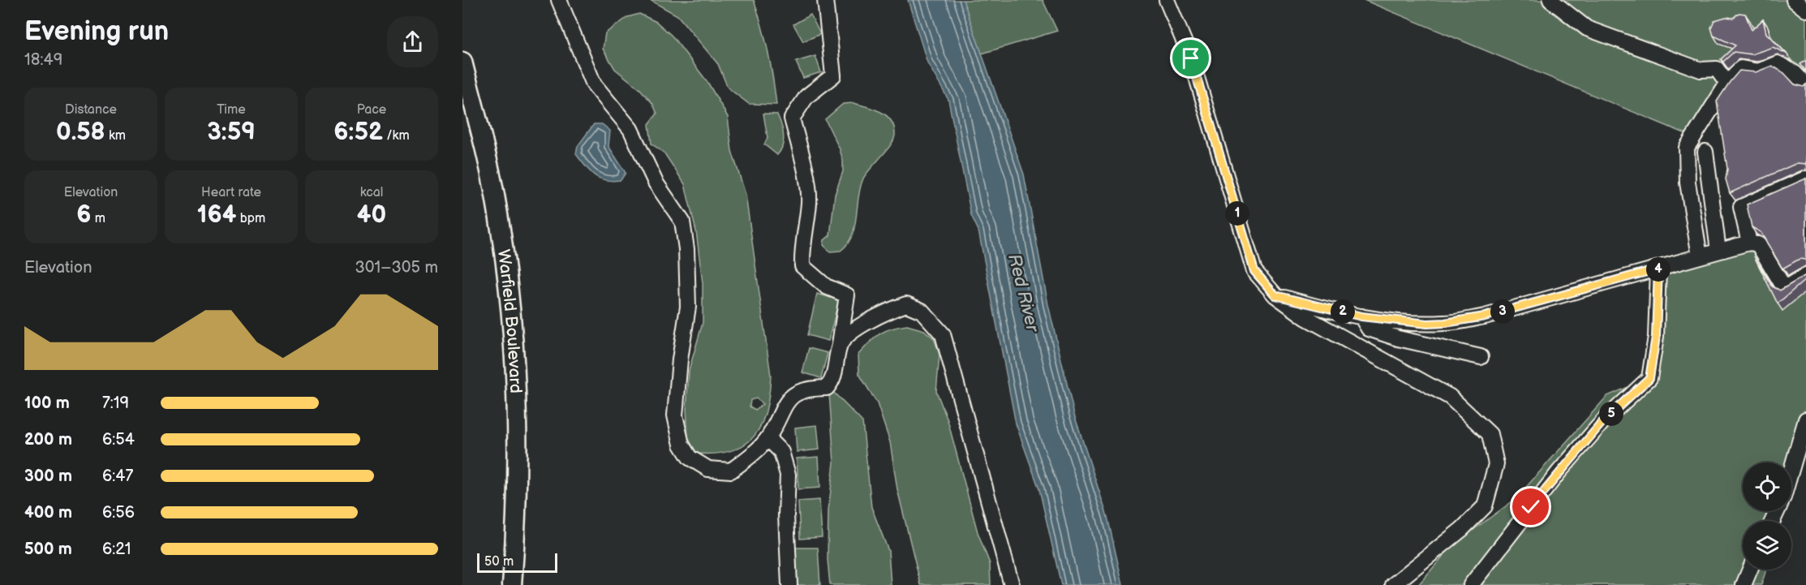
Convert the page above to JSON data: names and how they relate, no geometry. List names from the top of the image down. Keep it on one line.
{"streets":{"main road":["Warfield Boulevard"]},"water":["Red River"],"scale_bar":"50 m","page":{"heading":["Evening run","18:49"],"stats":[["Distance","0.58 km"],["Time","3:59"],["Pace","6:52 /km"],["Elevation","6 m"],["Heart rate","164 bpm"],["kcal","40"]],"pins":["1","4","2","3","5"],"chart":["Elevation","301–305 m"],"list":[{"name":"100 m","note":"7:19"},{"name":"200 m","note":"6:54"},{"name":"300 m","note":"6:47"},{"name":"400 m","note":"6:56"},{"name":"500 m","note":"6:21"}],"scale":"50 m"}}
